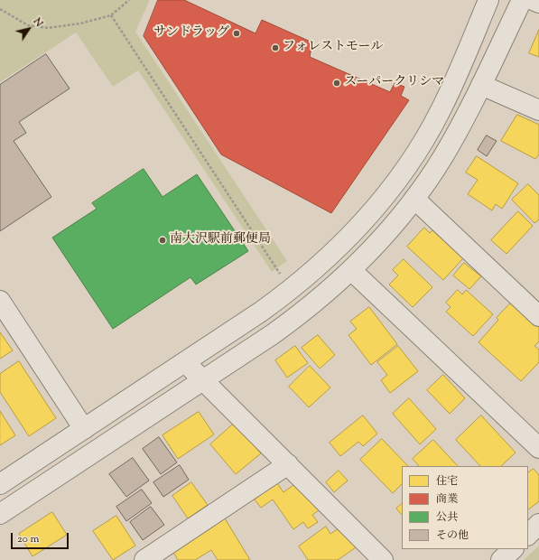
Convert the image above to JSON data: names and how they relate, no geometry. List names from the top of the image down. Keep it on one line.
{"places":["サンドラッグ","フォレストモール","スーパークリシマ","南大沢駅前郵便局"],"legend":["住宅","商業","公共","その他"],"scale_bar":"20 m","north":"top right"}
